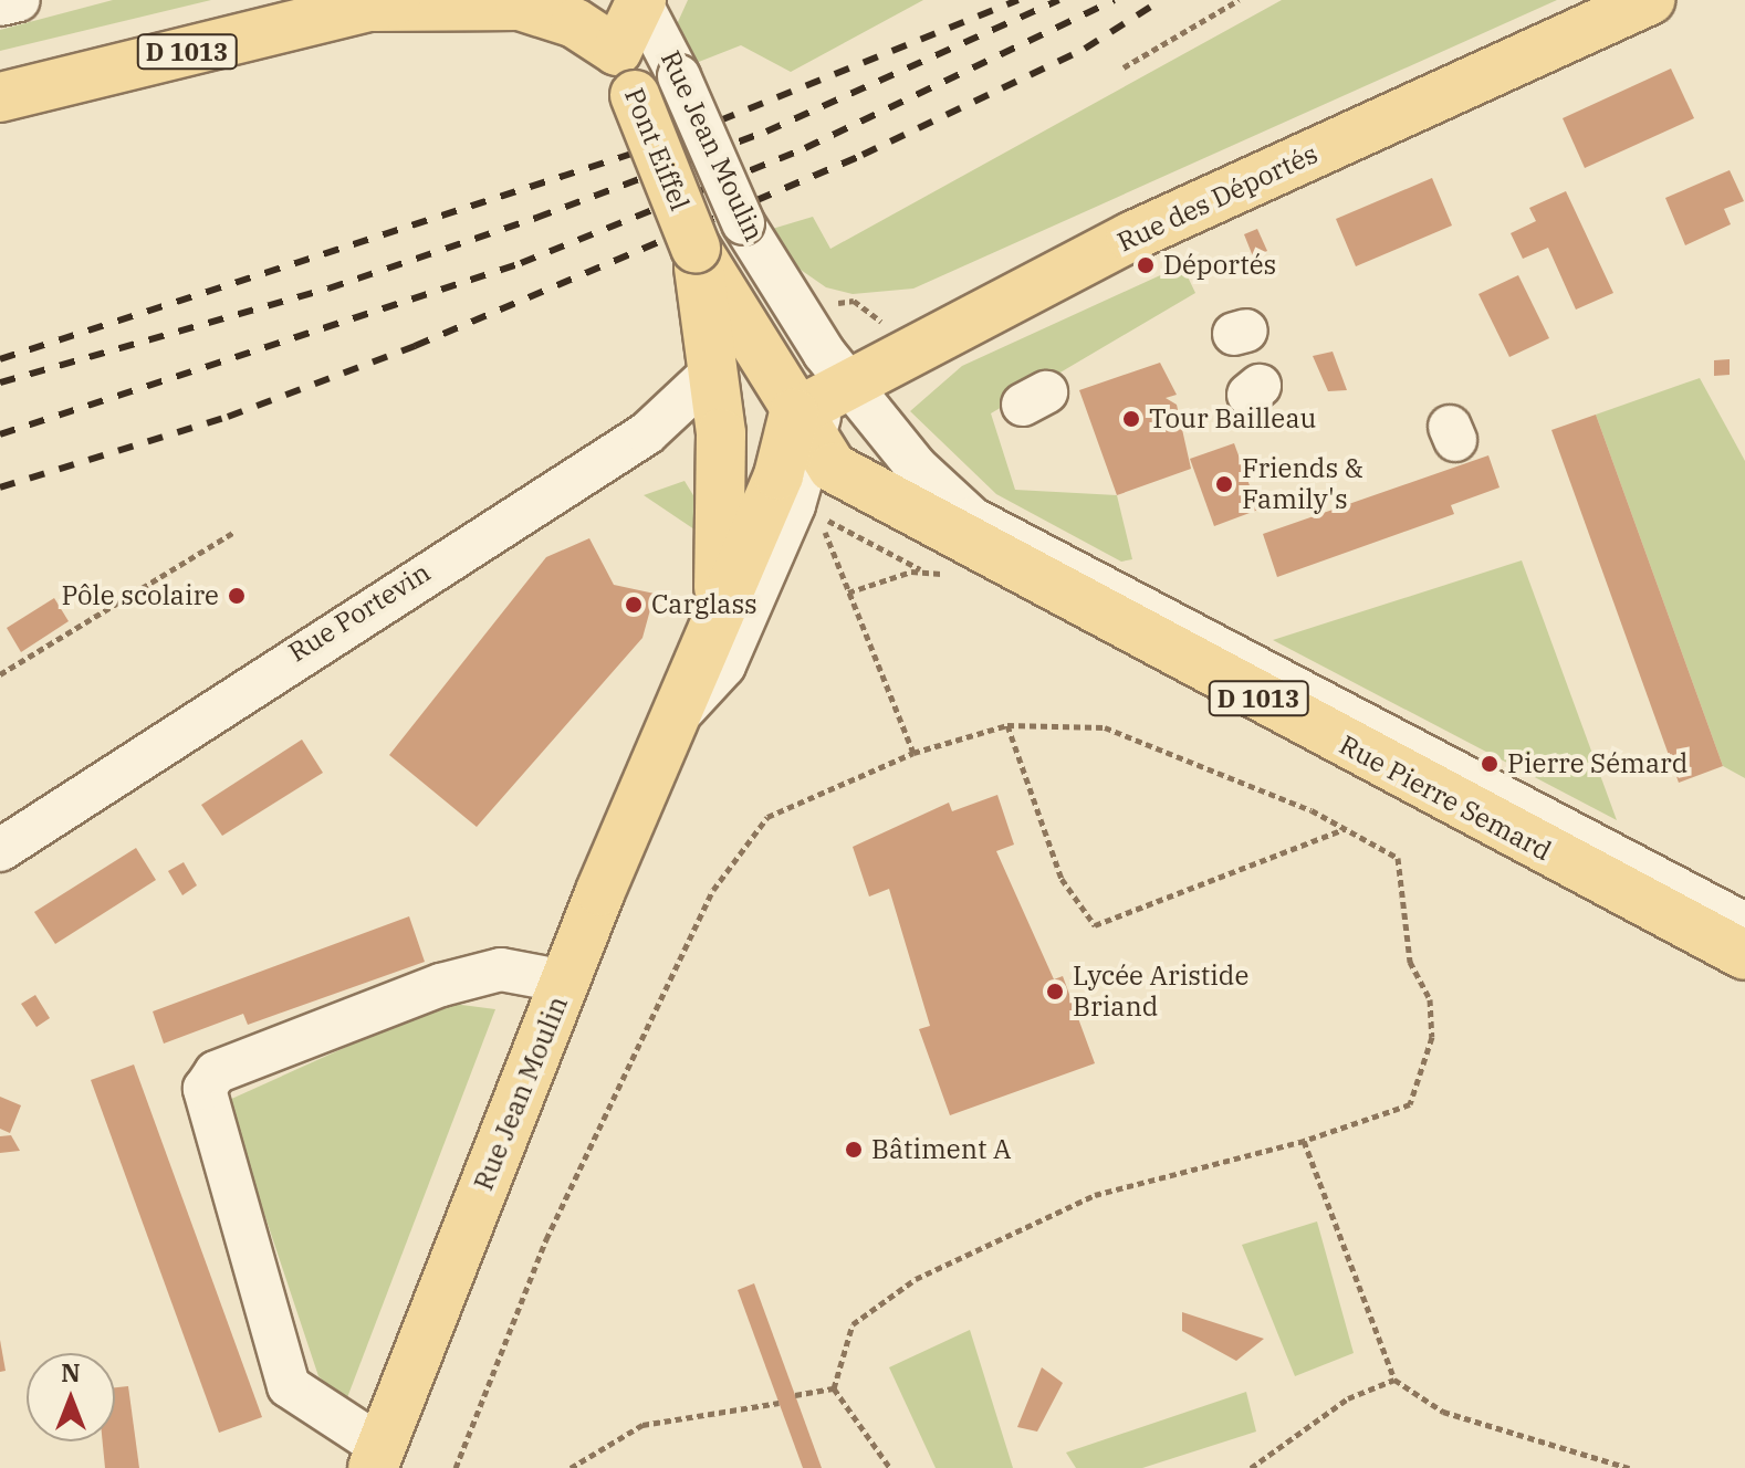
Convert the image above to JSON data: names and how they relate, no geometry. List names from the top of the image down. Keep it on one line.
{"streets":{"main road":["D 1013","Rue Jean Moulin","Pont Eiffel","Rue des Déportés","Rue Pierre Semard"],"street":["Rue Portevin"]},"crossings":[["D 1013","Pont Eiffel"],["Rue Jean Moulin","Pont Eiffel"],["Rue Jean Moulin","Rue des Déportés"],["Rue Jean Moulin","Rue Portevin"],["Rue Jean Moulin","Rue Pierre Semard"],["Pont Eiffel","Rue des Déportés"],["Pont Eiffel","Rue Portevin"],["Pont Eiffel","Rue Pierre Semard"],["Rue des Déportés","Rue Pierre Semard"]],"places":["Déportés","Tour Bailleau","Friends & Family's","Pôle scolaire","Carglass","Pierre Sémard","Lycée Aristide Briand","Bâtiment A"],"north":"top"}
